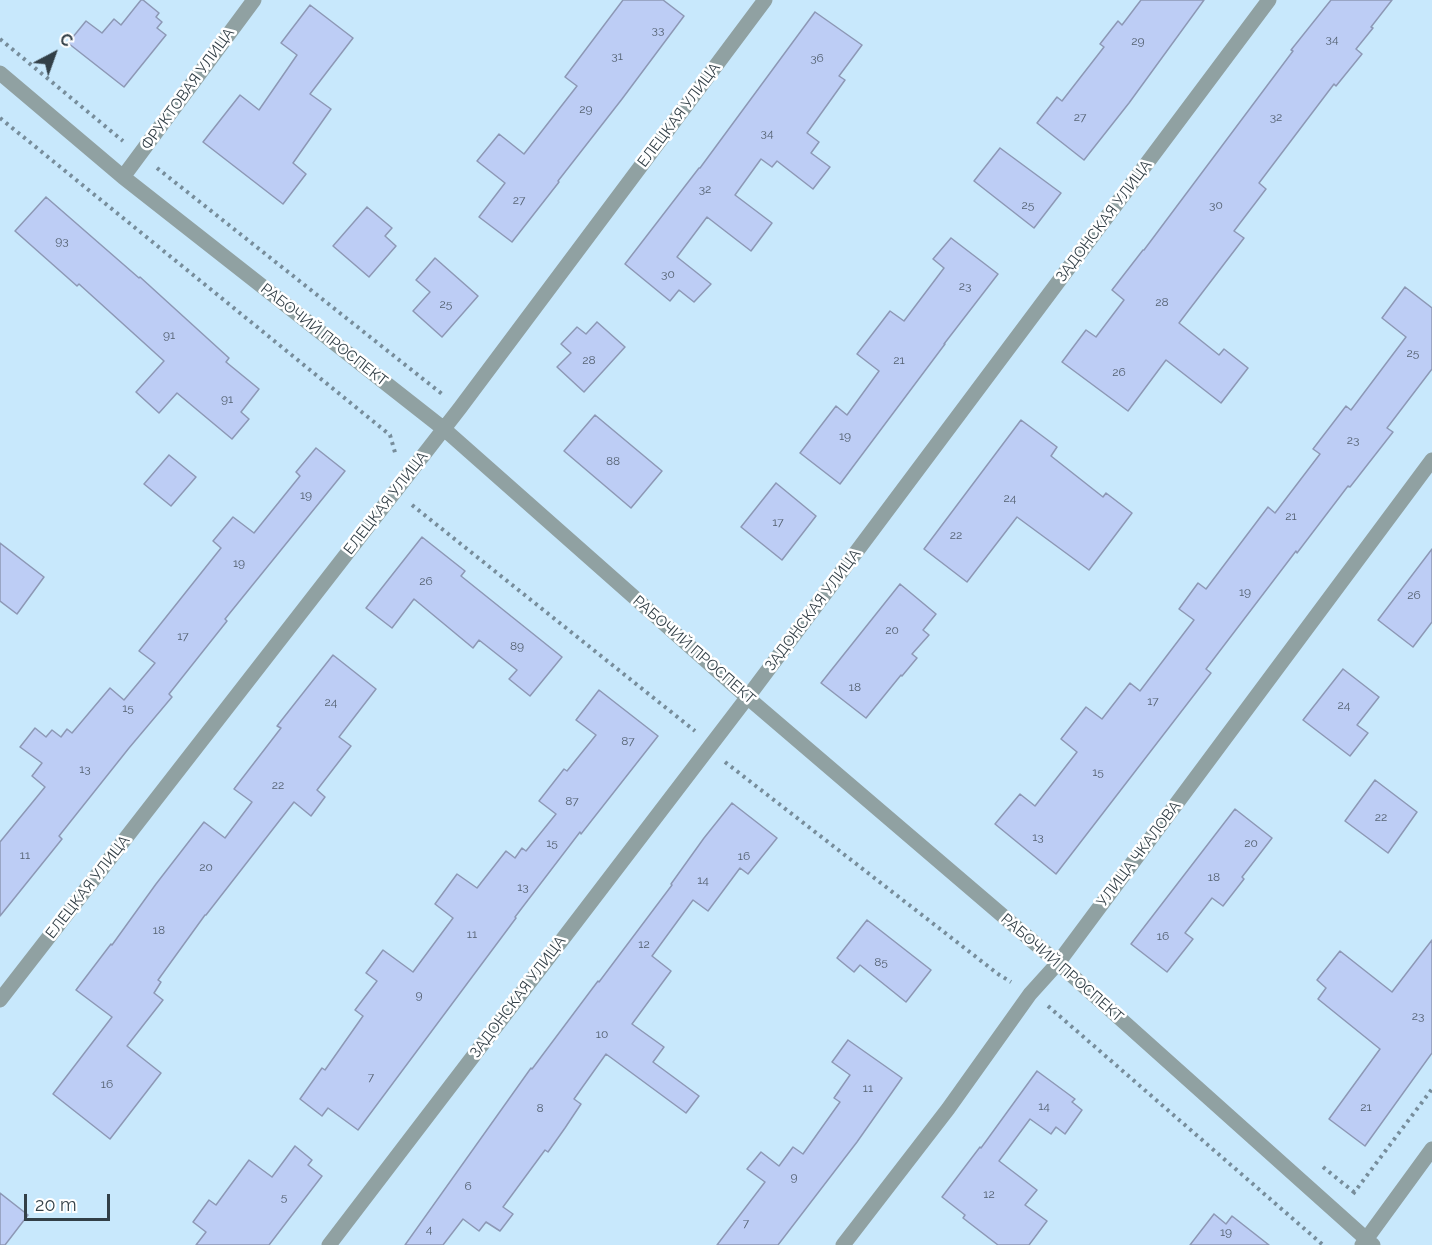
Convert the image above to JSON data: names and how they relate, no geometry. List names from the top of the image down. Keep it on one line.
{"streets":{"street":["ФРУКТОВАЯ УЛИЦА","ЕЛЕЦКАЯ УЛИЦА","ЗАДОНСКАЯ УЛИЦА","РАБОЧИЙ ПРОСПЕКТ","УЛИЦА ЧКАЛОВА"]},"crossings":[["ФРУКТОВАЯ УЛИЦА","РАБОЧИЙ ПРОСПЕКТ"],["ЕЛЕЦКАЯ УЛИЦА","РАБОЧИЙ ПРОСПЕКТ"],["ЗАДОНСКАЯ УЛИЦА","РАБОЧИЙ ПРОСПЕКТ"],["РАБОЧИЙ ПРОСПЕКТ","УЛИЦА ЧКАЛОВА"]],"house_numbers":["33","34","29","31","36","29","27","32","34","32","27","25","30","93","30","23","28","25","91","25","28","21","26","91","19","23","88","19","24","21","17","22","19","26","19","26","20","17","89","18","17","24","24","15","87","13","15","22","87","22","13","15","20","11","16","20","18","14","13","18","11","16","12","85","9","23","10","7","16","11","14","21","8","9","6","12","5","7","4","19"],"scale_bar":"20 m","north":"top right"}
